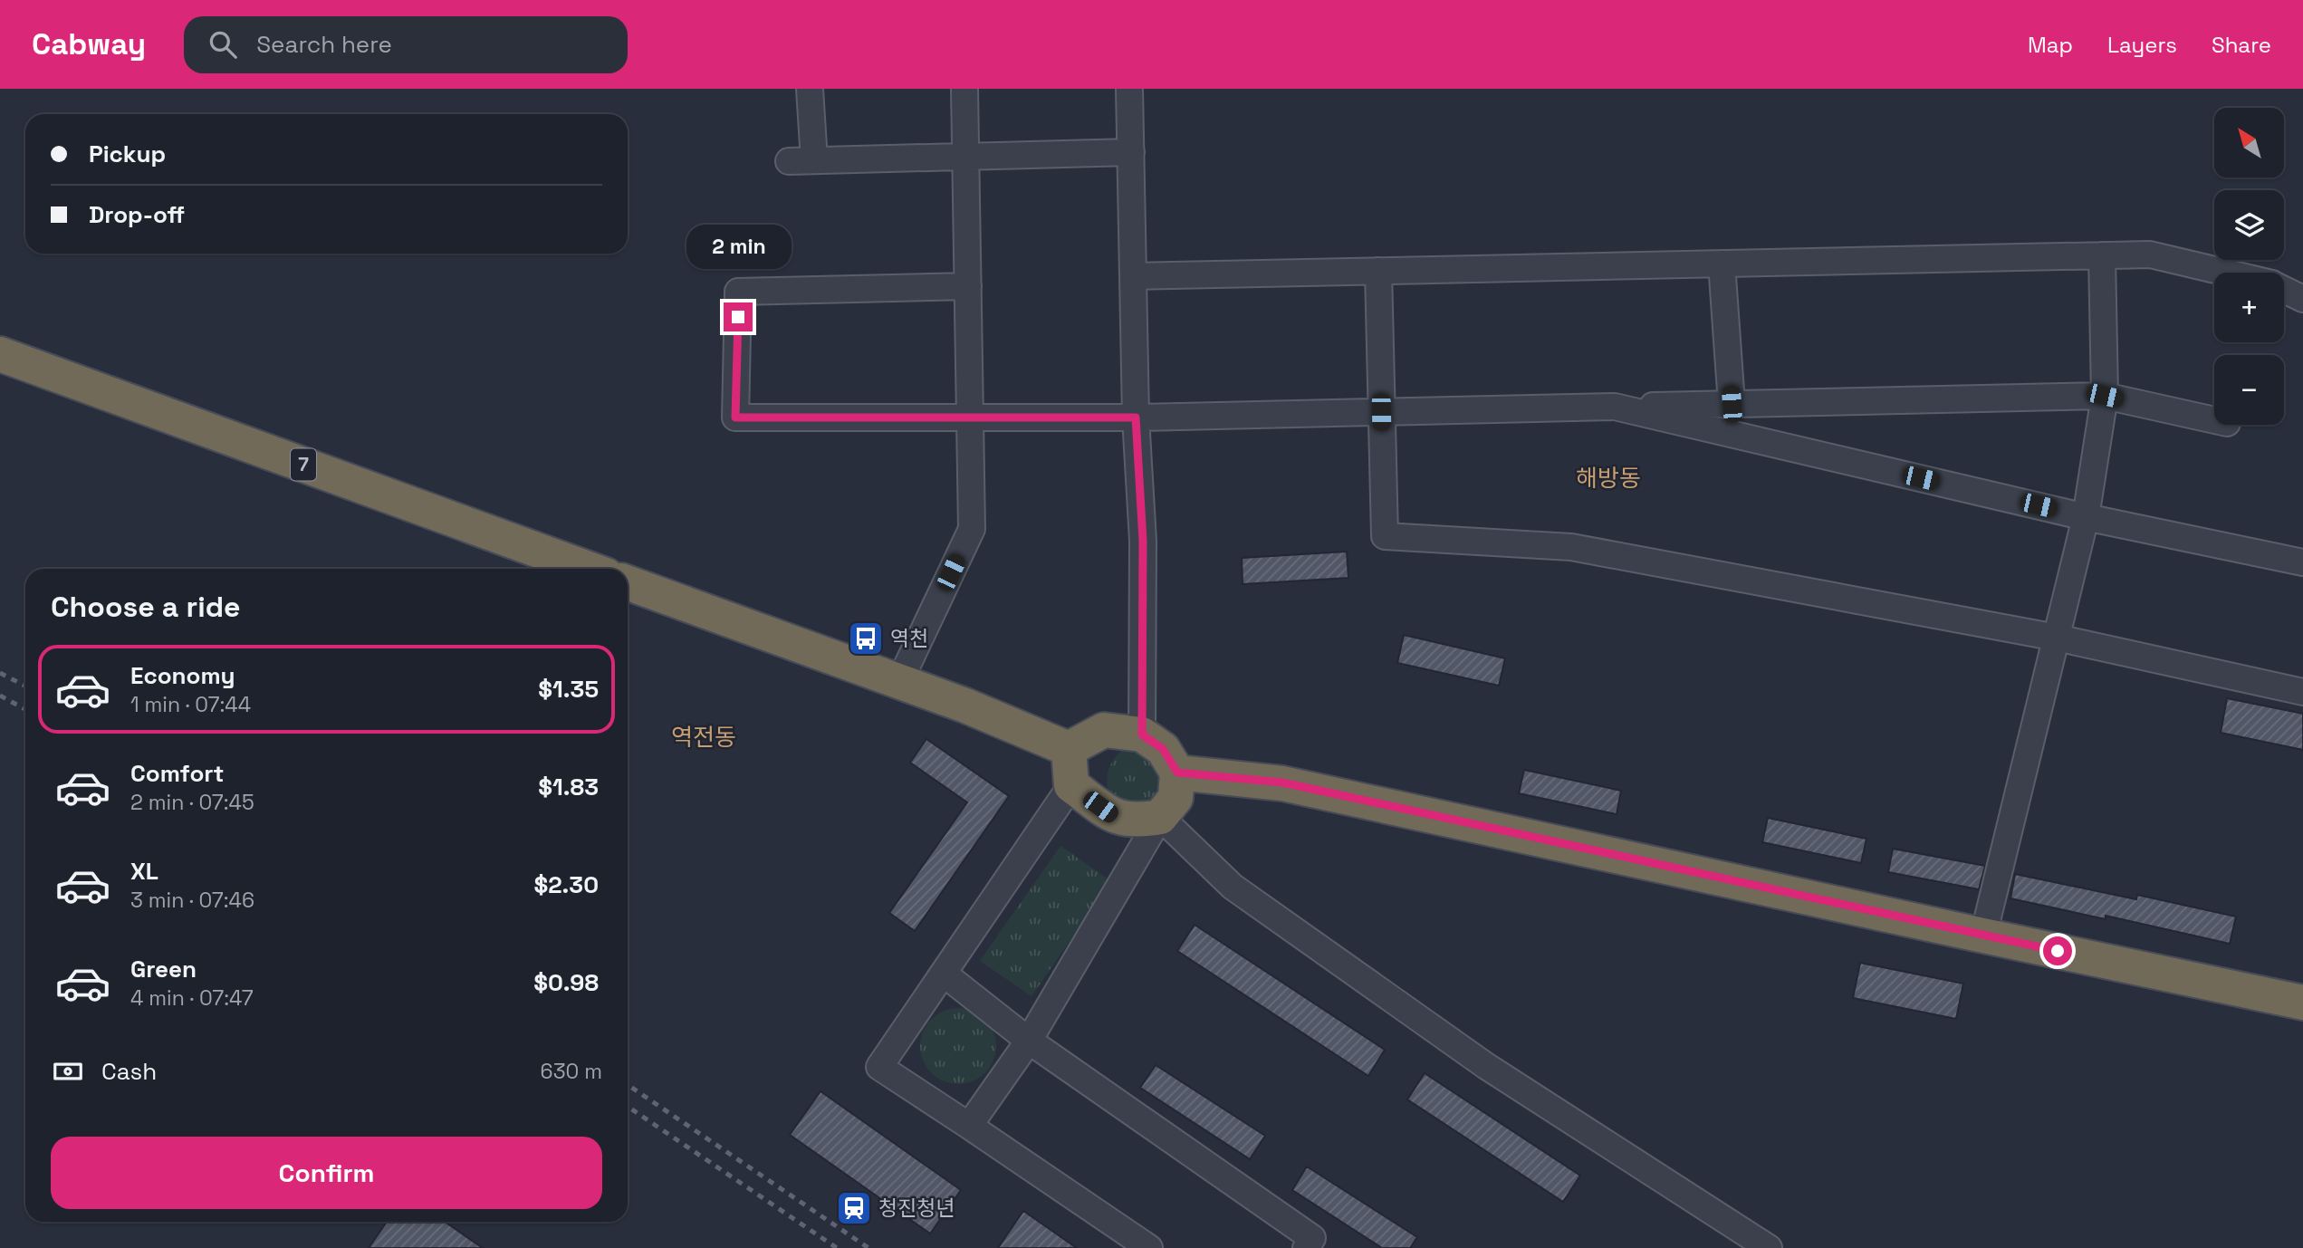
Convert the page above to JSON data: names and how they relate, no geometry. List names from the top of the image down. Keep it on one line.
{"streets":{"highway":["7"]},"districts":["해방동","역전동"],"places":{"bus stop":["역천"],"station":["청진청년"]},"north":"top left","page":{"header":"Cabway","search":"Search here","nav":["Map","Layers","Share"],"map_buttons":["+","−"],"banner":["Pickup","Drop-off"],"bubble":"2 min","heading":"Choose a ride","list":[{"name":"Economy","note":"1 min · 07:44","value":"$1.35"},{"name":"Comfort","note":"2 min · 07:45","value":"$1.83"},{"name":"XL","note":"3 min · 07:46","value":"$2.30"},{"name":"Green","note":"4 min · 07:47","value":"$0.98"}],"pay":["Cash","630 m"],"buttons":"Confirm"}}
